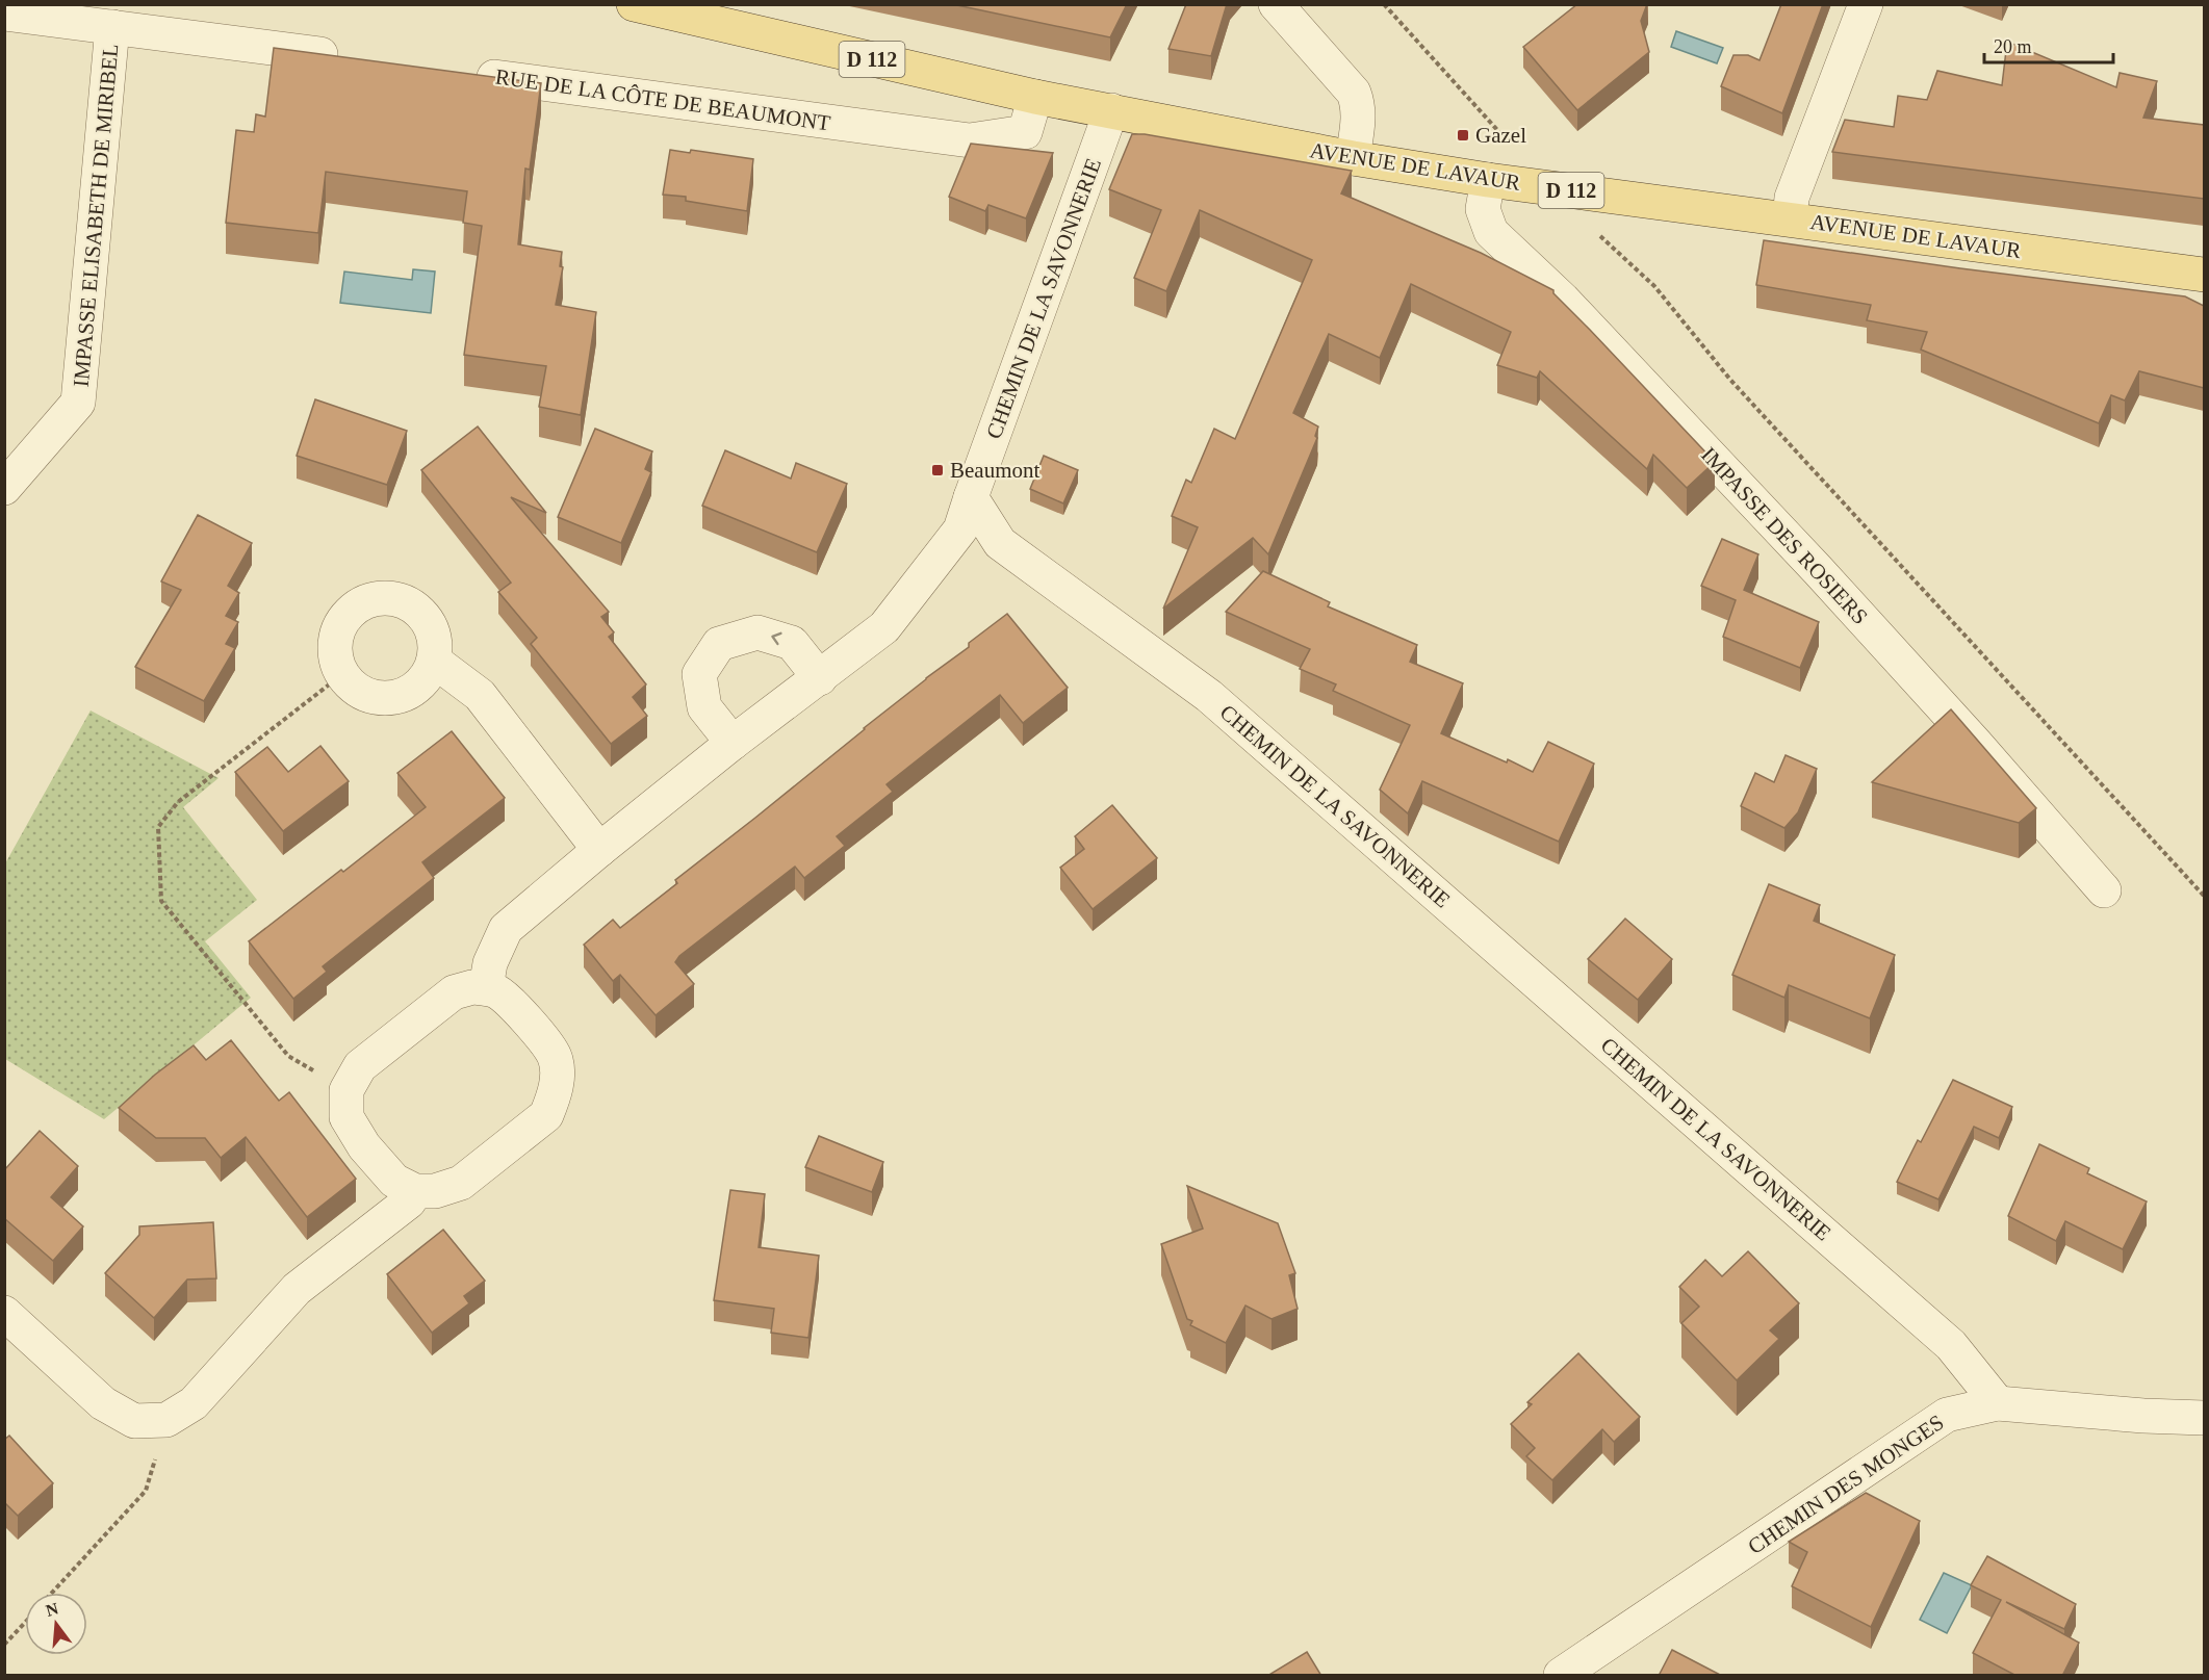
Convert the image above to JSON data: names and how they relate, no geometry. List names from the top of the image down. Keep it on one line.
{"streets":{"main road":["D 112","AVENUE DE LAVAUR"],"street":["RUE DE LA CÔTE DE BEAUMONT","IMPASSE ELISABETH DE MIRIBEL","CHEMIN DE LA SAVONNERIE","IMPASSE DES ROSIERS","CHEMIN DES MONGES"]},"crossings":[["RUE DE LA CÔTE DE BEAUMONT","AVENUE DE LAVAUR"],["AVENUE DE LAVAUR","CHEMIN DE LA SAVONNERIE"],["AVENUE DE LAVAUR","IMPASSE DES ROSIERS"],["CHEMIN DE LA SAVONNERIE","CHEMIN DES MONGES"]],"places":{"transit":["Gazel","Beaumont"]},"scale_bar":"20 m","north":"top"}
